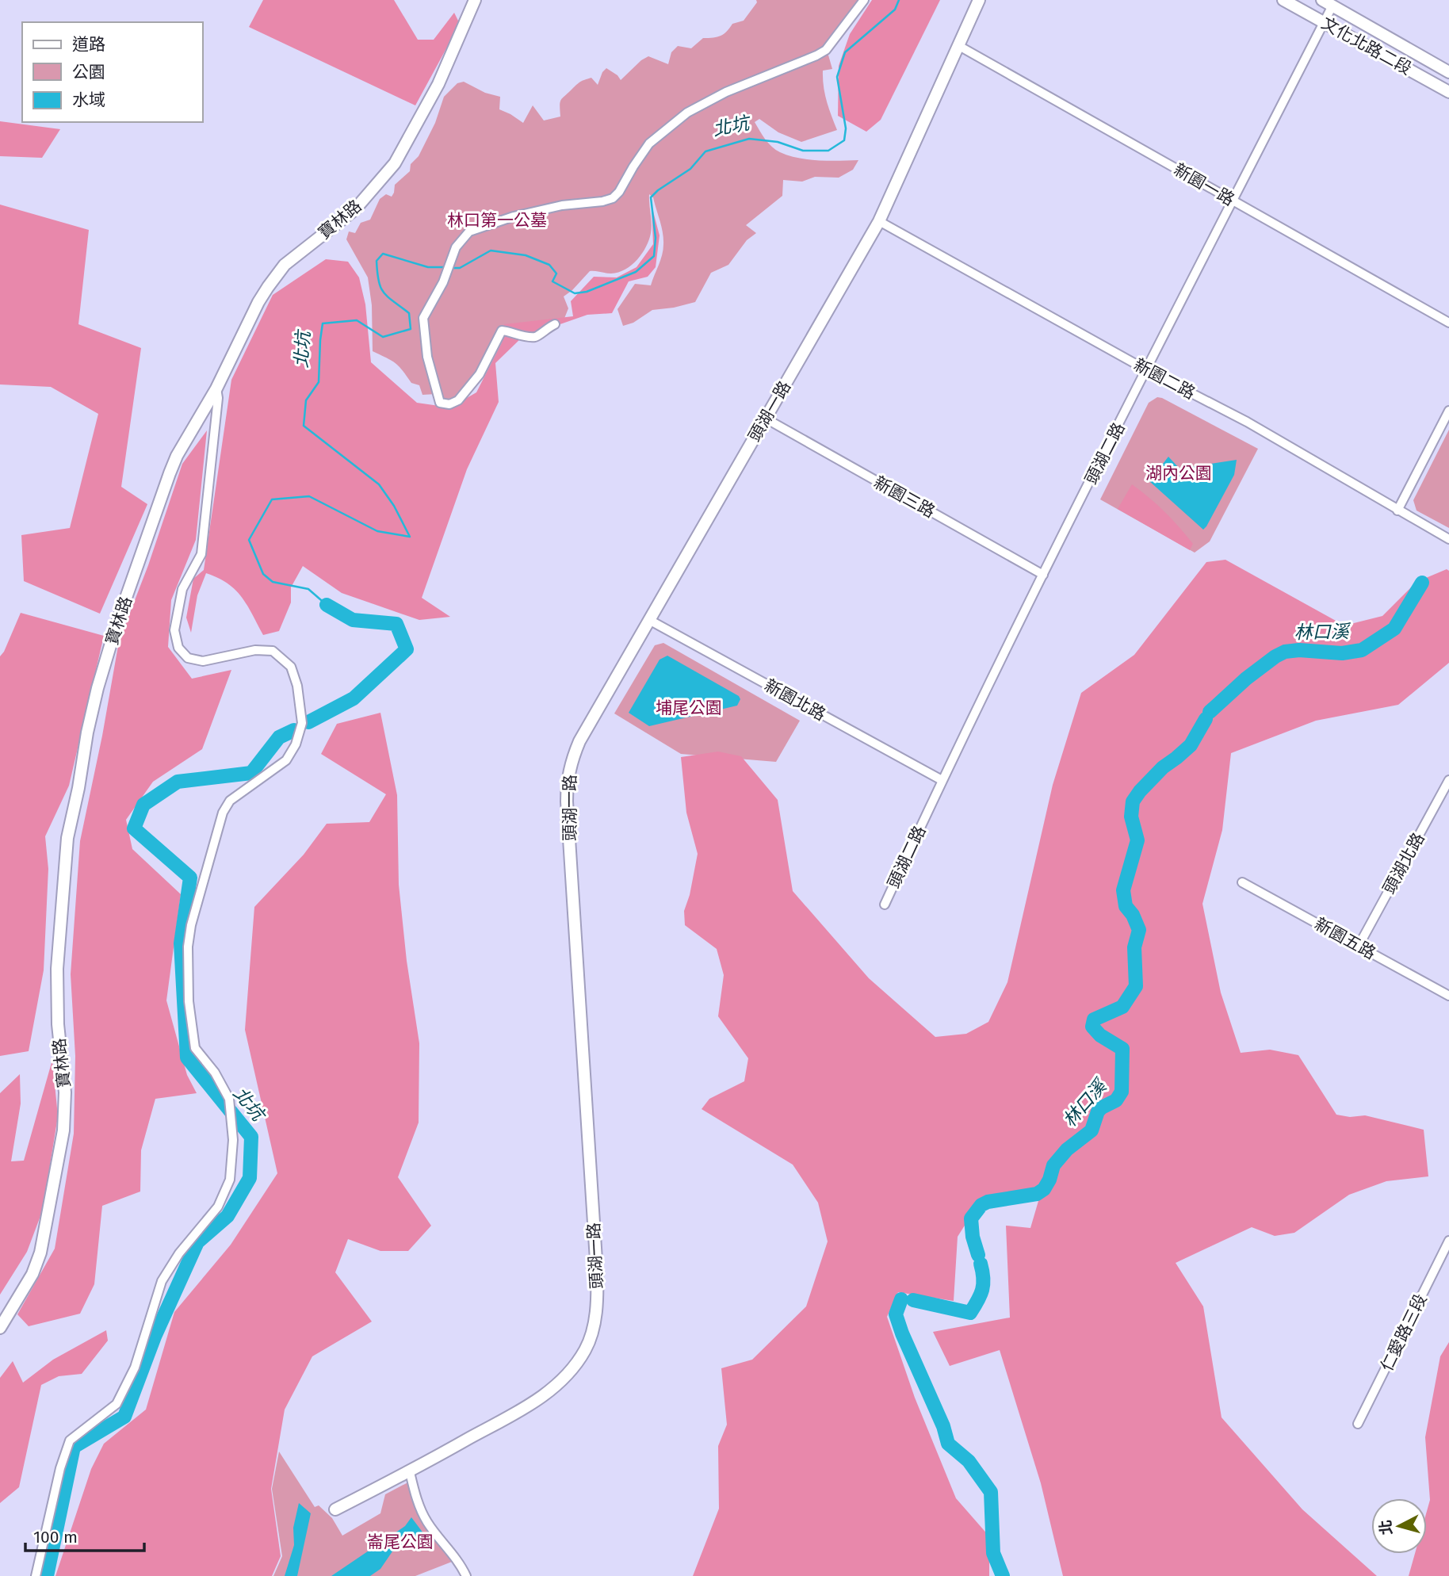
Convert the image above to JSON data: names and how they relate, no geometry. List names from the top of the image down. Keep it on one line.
{"streets":{"street":["文化北路二段","新園一路","寶林路","新園二路","頭湖一路","頭湖二路","新園三路","新園北路","頭湖北路","新園五路","仁愛路三段"]},"crossings":[["文化北路二段","頭湖二路"],["新園一路","頭湖一路"],["新園一路","頭湖二路"],["新園二路","頭湖一路"],["新園二路","頭湖二路"],["頭湖一路","新園三路"],["頭湖一路","新園北路"],["頭湖二路","新園三路"],["頭湖二路","新園北路"],["頭湖北路","新園五路"]],"water":["北坑","林口溪"],"parks":["林口第一公墓","湖內公園","埔尾公園","崙尾公園"],"legend":["道路","公園","水域"],"scale_bar":"100 m","north":"left"}
